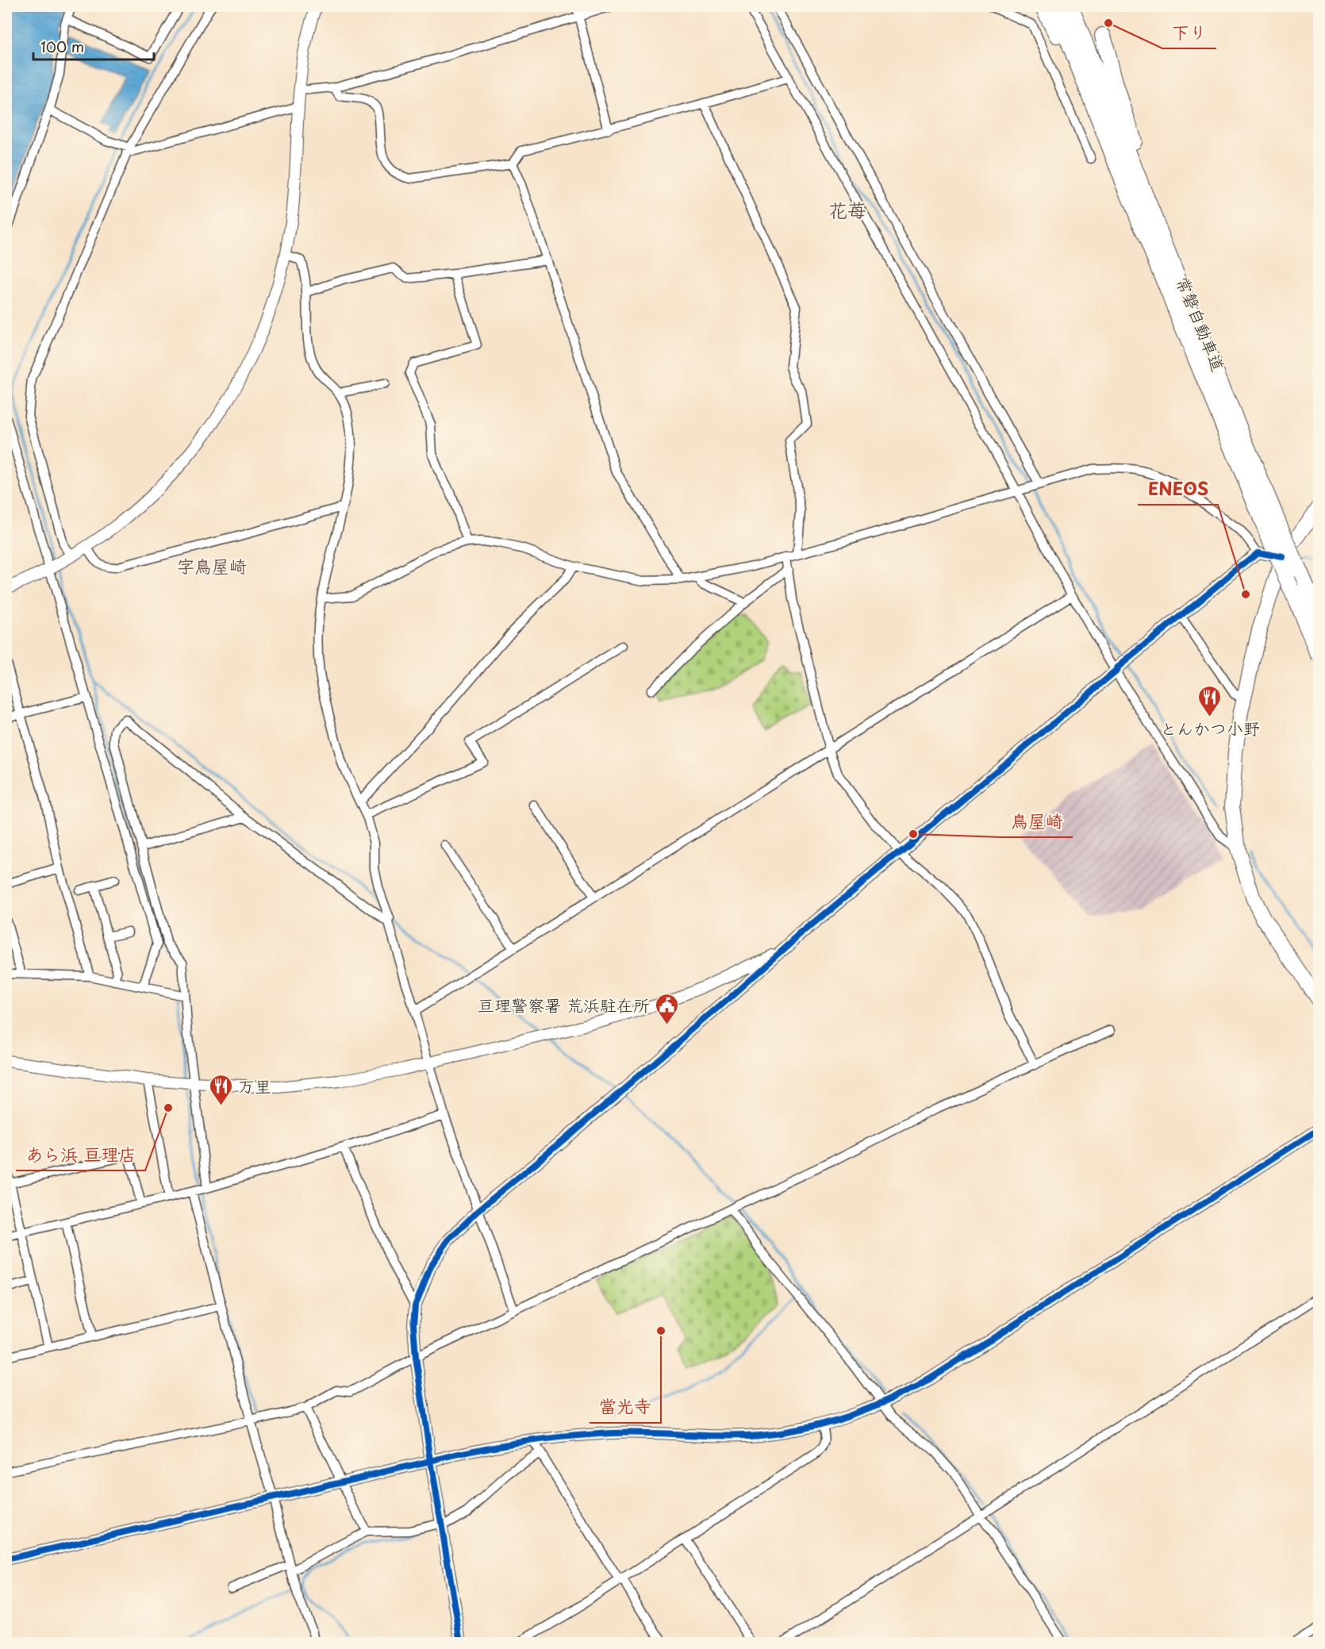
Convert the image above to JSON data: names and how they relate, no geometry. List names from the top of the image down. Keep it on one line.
{"streets":{"highway":["常磐自動車道"]},"districts":["花苺","字鳥屋崎"],"places":{"other":["下り","ENEOS","鳥屋崎","あら浜 亘理店","當光寺"],"restaurant":["とんかつ小野","万里"],"public building":["亘理警察署 荒浜駐在所"]},"scale_bar":"100 m"}
